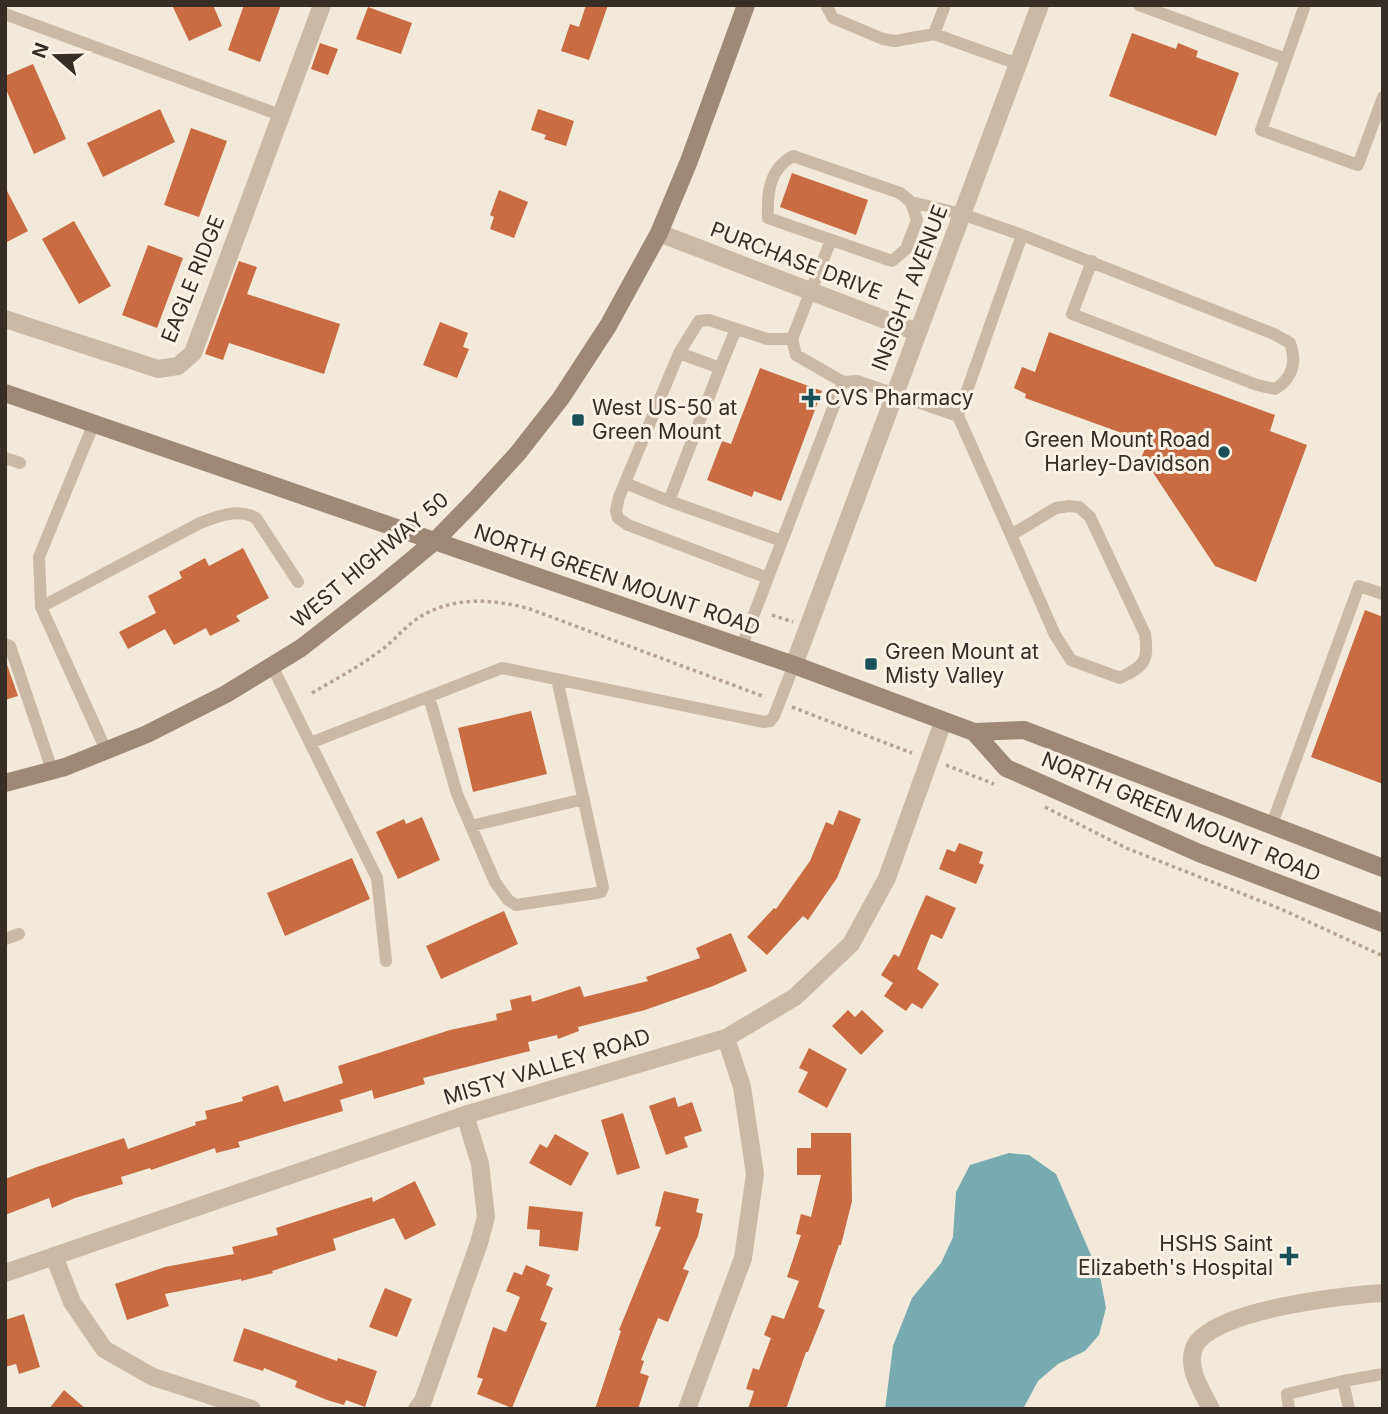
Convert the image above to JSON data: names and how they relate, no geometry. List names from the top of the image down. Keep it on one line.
{"streets":{"street":["PURCHASE DRIVE","EAGLE RIDGE","INSIGHT AVENUE","WEST HIGHWAY 50","NORTH GREEN MOUNT ROAD","MISTY VALLEY ROAD"]},"crossings":[["PURCHASE DRIVE","INSIGHT AVENUE"],["PURCHASE DRIVE","WEST HIGHWAY 50"],["INSIGHT AVENUE","NORTH GREEN MOUNT ROAD"],["WEST HIGHWAY 50","NORTH GREEN MOUNT ROAD"],["NORTH GREEN MOUNT ROAD","MISTY VALLEY ROAD"]],"places":{"health":["CVS Pharmacy","HSHS Saint Elizabeth's Hospital"],"transit":["West US-50 at Green Mount","Green Mount at Misty Valley"],"other":["Green Mount Road Harley-Davidson"]},"north":"left"}
